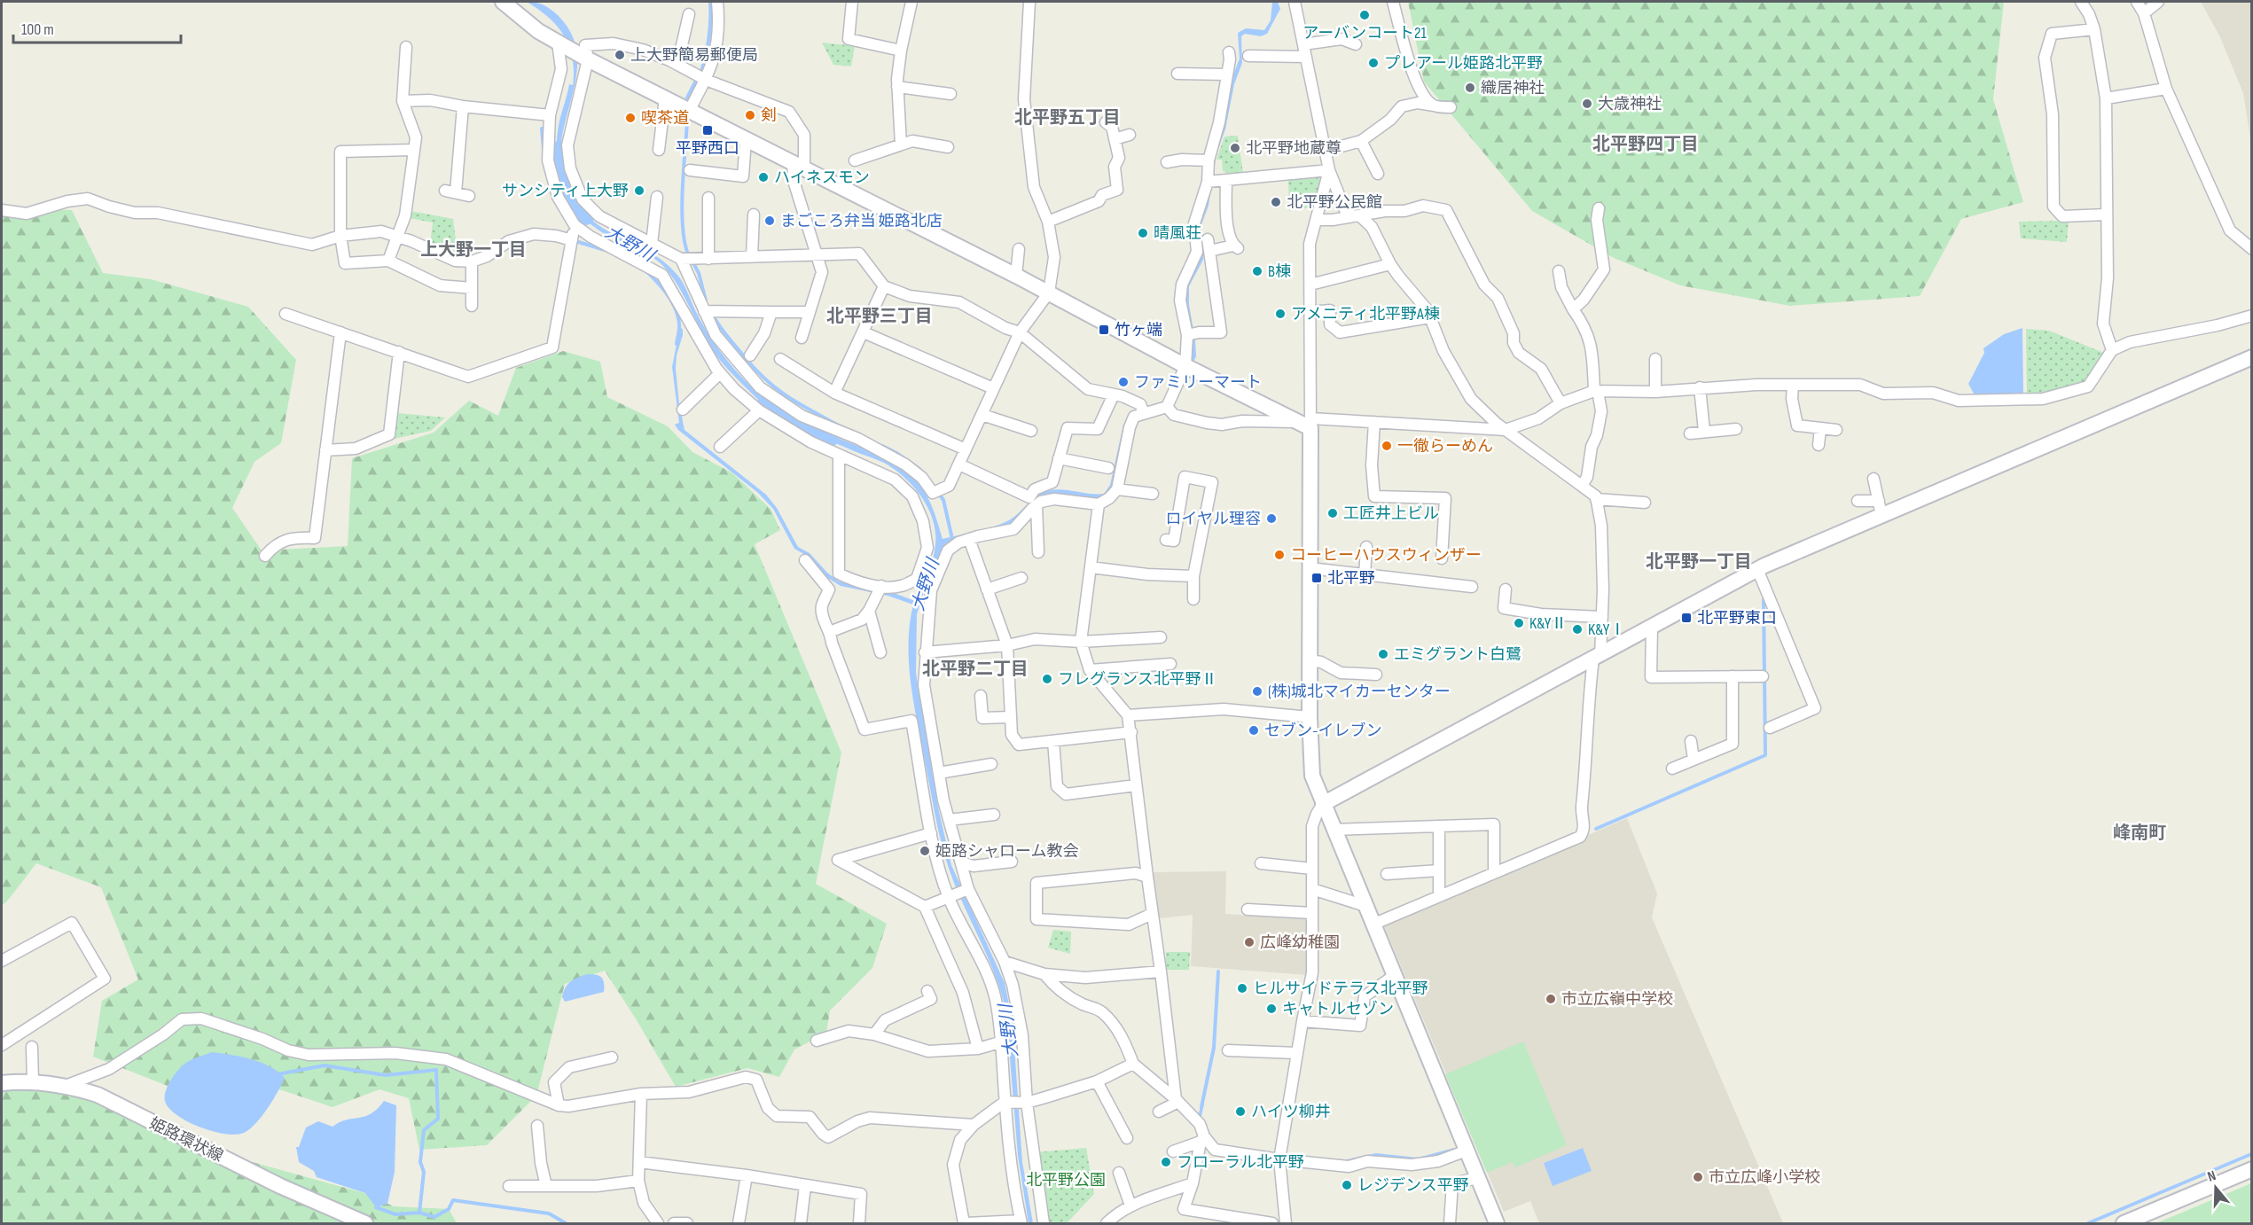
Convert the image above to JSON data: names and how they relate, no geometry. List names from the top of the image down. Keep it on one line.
{"streets":{"street":["姫路環状線"]},"districts":["北平野五丁目","北平野四丁目","上大野一丁目","北平野三丁目","北平野一丁目","北平野二丁目","峰南町"],"water":["大野川"],"parks":["北平野公園"],"places":{"other":["アーバンコート21","上大野簡易郵便局","プレアール姫路北平野","織居神社","大歳神社","剣","喫茶道","北平野地蔵尊","ハイネスモン","サンシティ上大野","北平野公民館","まごころ弁当 姫路北店","晴風荘","B棟","アメニティ北平野A棟","ファミリーマート","一徹らーめん","工匠井上ビル","ロイヤル理容","コーヒーハウスウィンザー","K&YⅡ","K&YⅠ","エミグラント白鷺","フレグランス北平野Ⅱ","(株)城北マイカーセンター","セブン-イレブン","姫路シャローム教会","広峰幼稚園","ヒルサイドテラス北平野","市立広嶺中学校","キャトルセゾン","ハイツ柳井","フローラル北平野","市立広峰小学校","レジデンス平野"],"transit":["平野西口","竹ヶ端","北平野","北平野東口"]},"scale_bar":"100 m","north":"top"}
